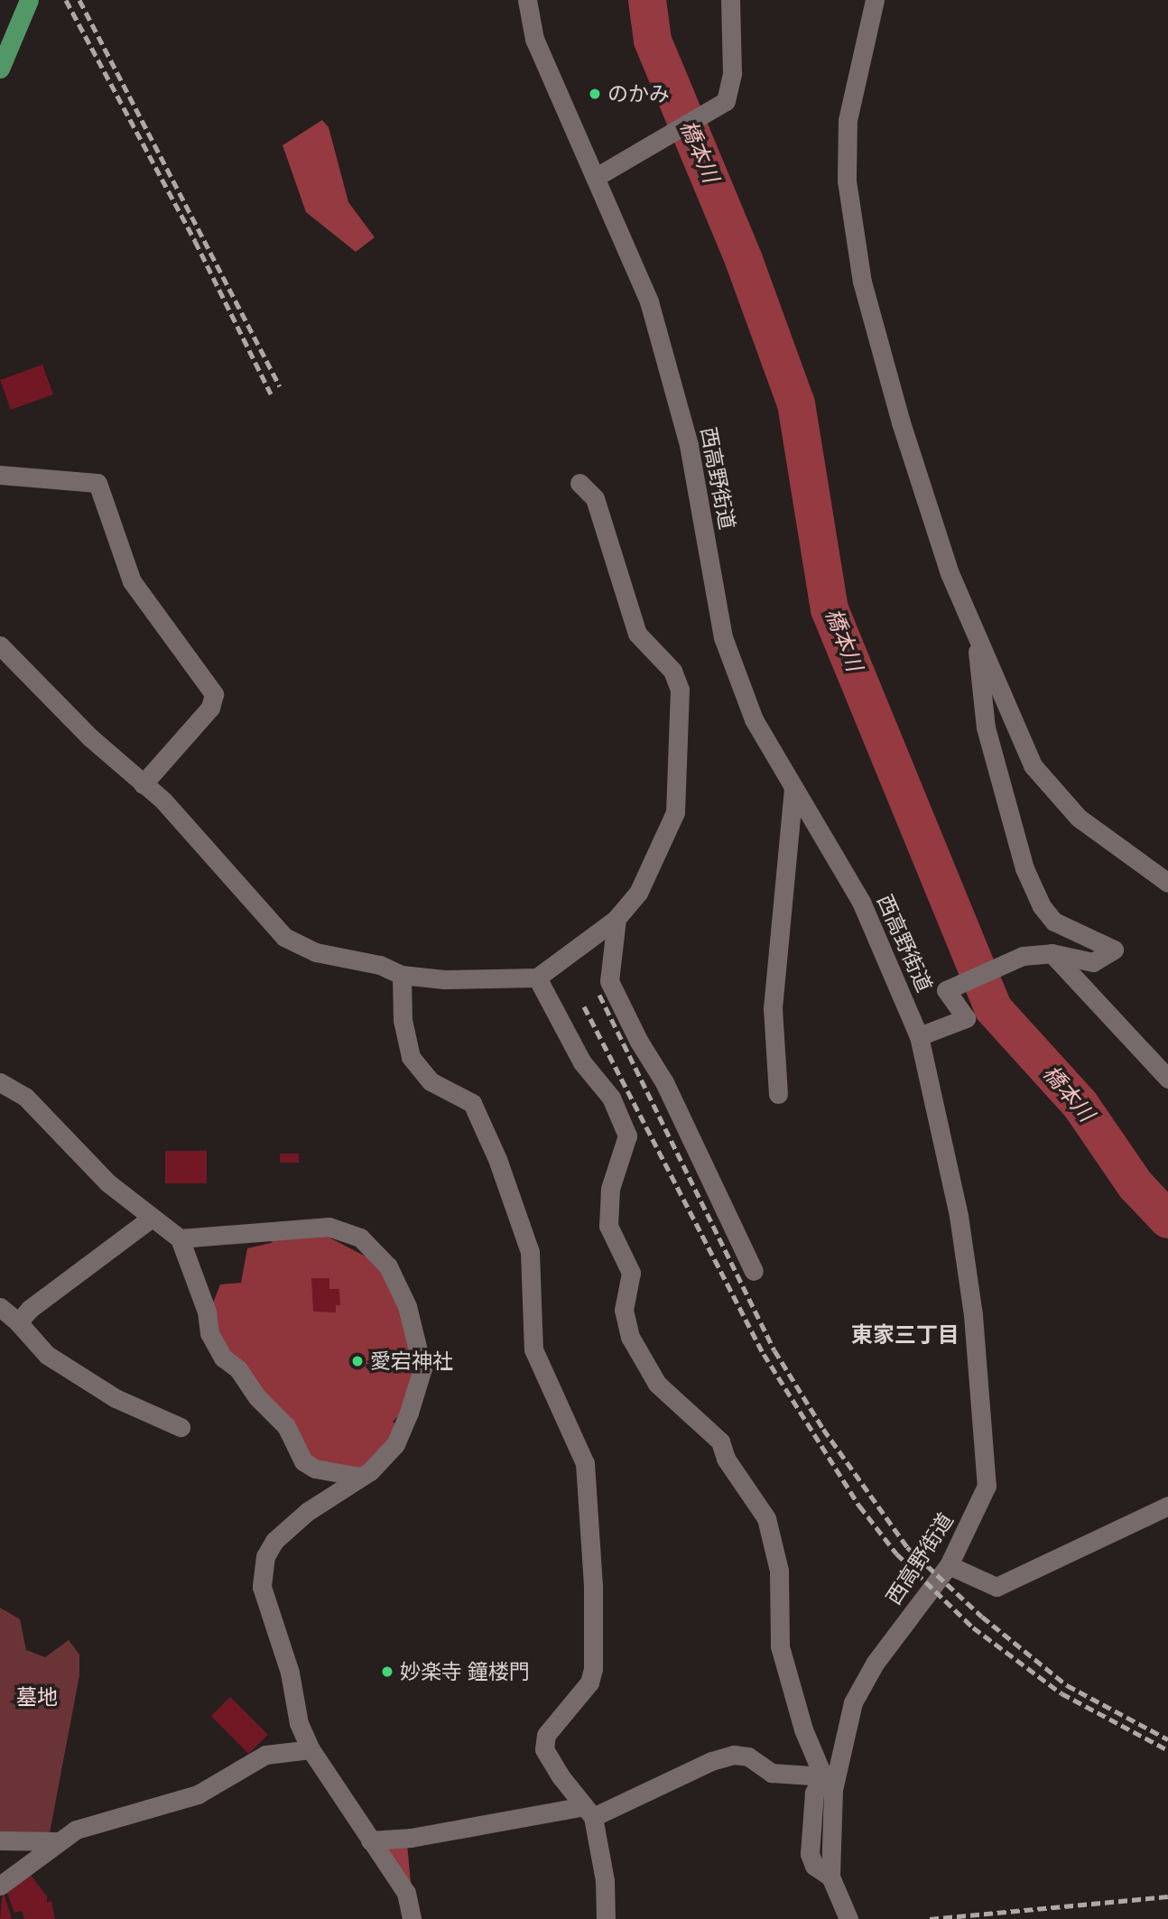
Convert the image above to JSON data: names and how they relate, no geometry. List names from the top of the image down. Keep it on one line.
{"streets":{"street":["西高野街道"]},"districts":["東家三丁目"],"water":["橋本川"],"parks":["墓地"],"places":["のかみ","愛宕神社","妙楽寺 鐘楼門"]}
